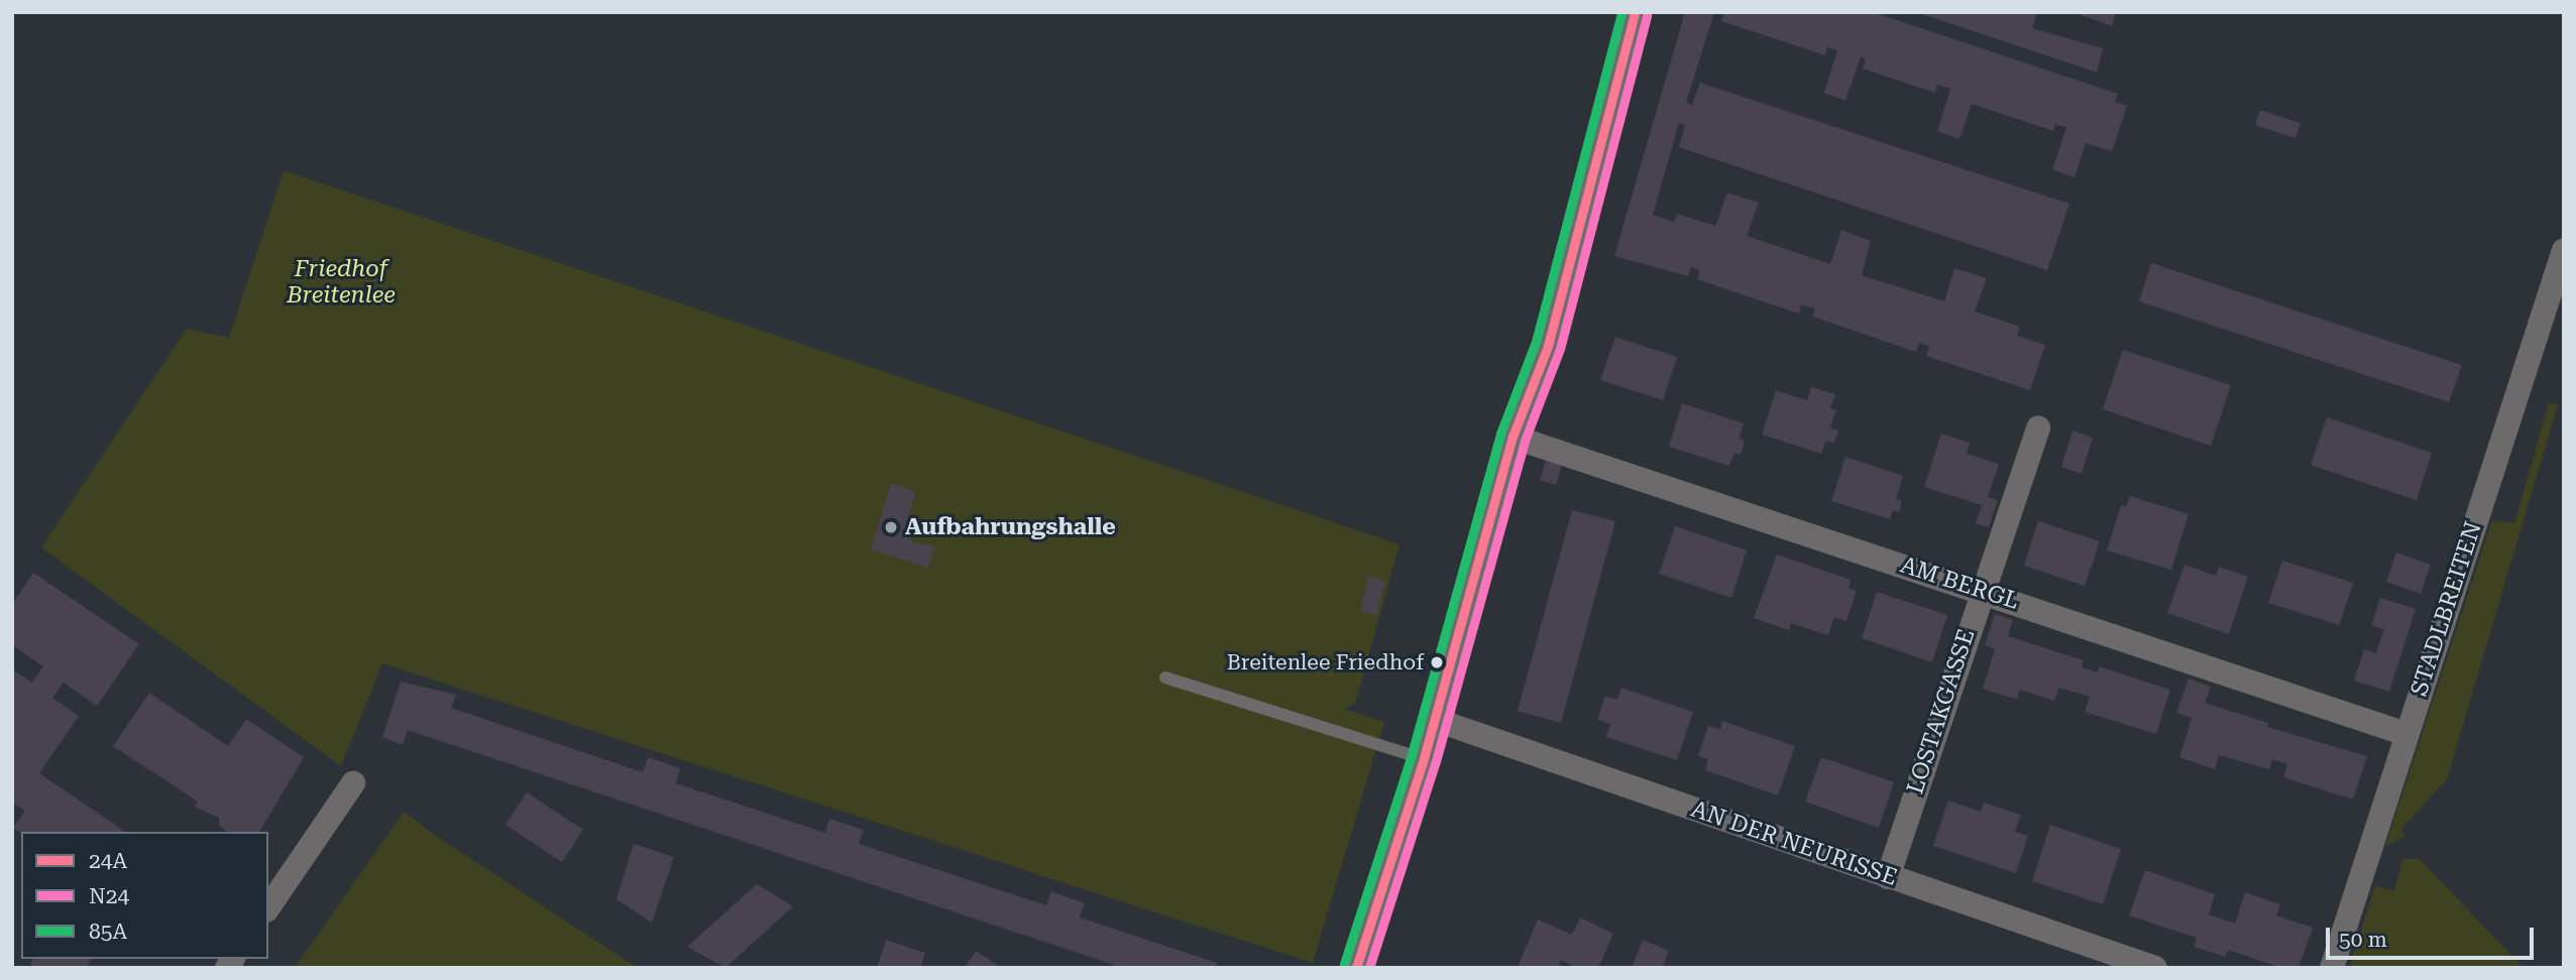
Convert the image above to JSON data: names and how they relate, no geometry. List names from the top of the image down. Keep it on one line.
{"streets":{"street":["AM BERGL","STADLBREITEN","LOSTAKGASSE","AN DER NEURISSE"]},"crossings":[["AM BERGL","STADLBREITEN"],["AM BERGL","LOSTAKGASSE"],["LOSTAKGASSE","AN DER NEURISSE"]],"parks":["Friedhof Breitenlee"],"places":["Aufbahrungshalle","Breitenlee Friedhof"],"lines":["transit line 24A","transit line 85A","transit line N24"],"legend":["24A","N24","85A"],"scale_bar":"50 m"}
